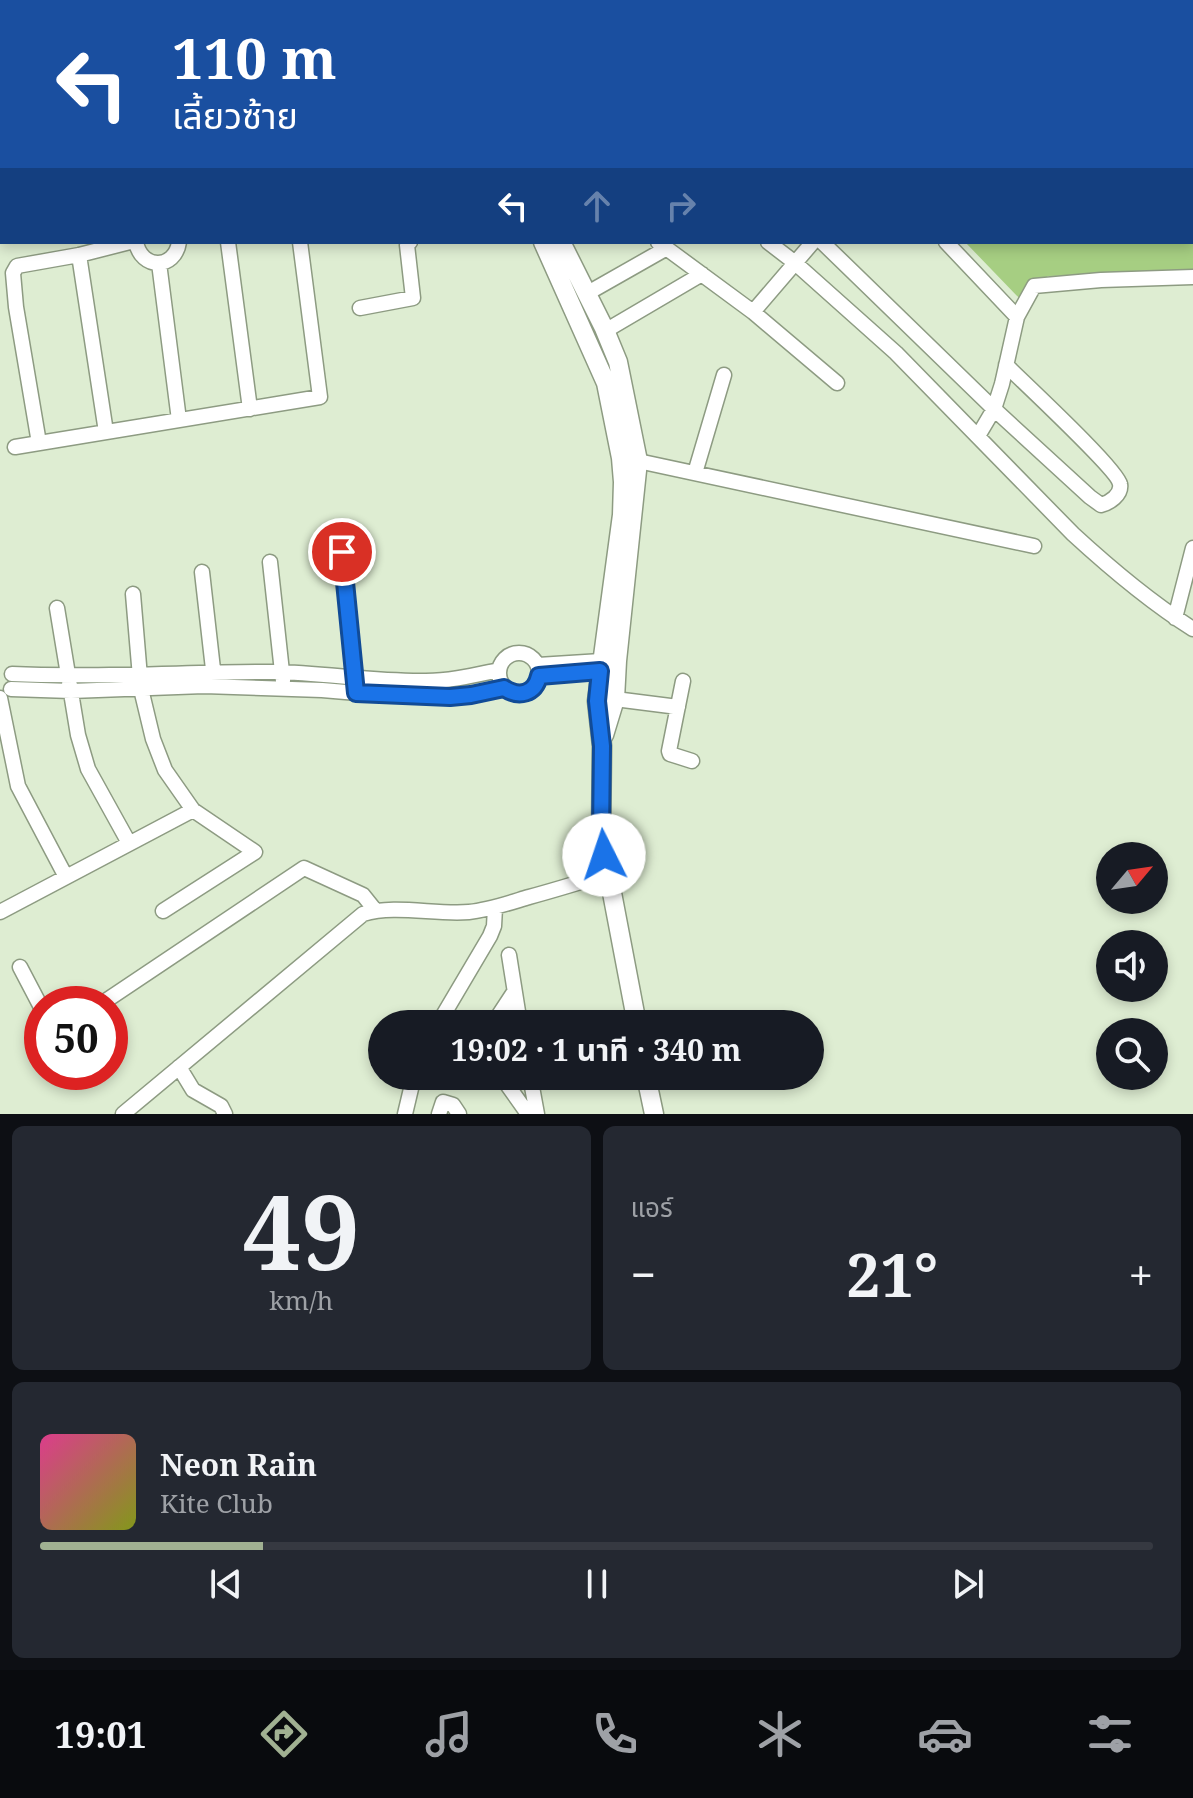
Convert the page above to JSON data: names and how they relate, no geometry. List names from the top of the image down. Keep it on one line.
{"north":"top right","page":{"turn":["110 m","เลี้ยวซ้าย"],"limit":"50","trip":"19:02 · 1 นาที · 340 m","tile":[["49","km/h"],"แอร์"],"heat":["−","21°","+"],"song":["Neon Rain","Kite Club"],"tabs":"19:01"}}
